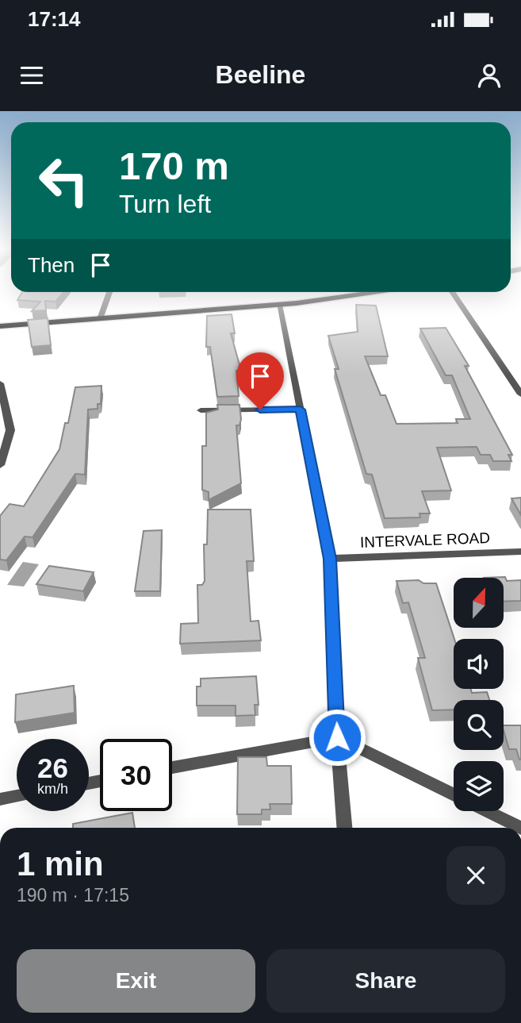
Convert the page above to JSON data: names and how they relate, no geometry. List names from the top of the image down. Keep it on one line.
{"streets":{"street":["INTERVALE ROAD"]},"north":"top","page":{"status":"17:14","header":"Beeline","turn":["170 m","Turn left"],"then":"Then","speed":"26 km/h","limit":"30","heading":["1 min","190 m · 17:15"],"buttons":["Exit","Share"]}}
